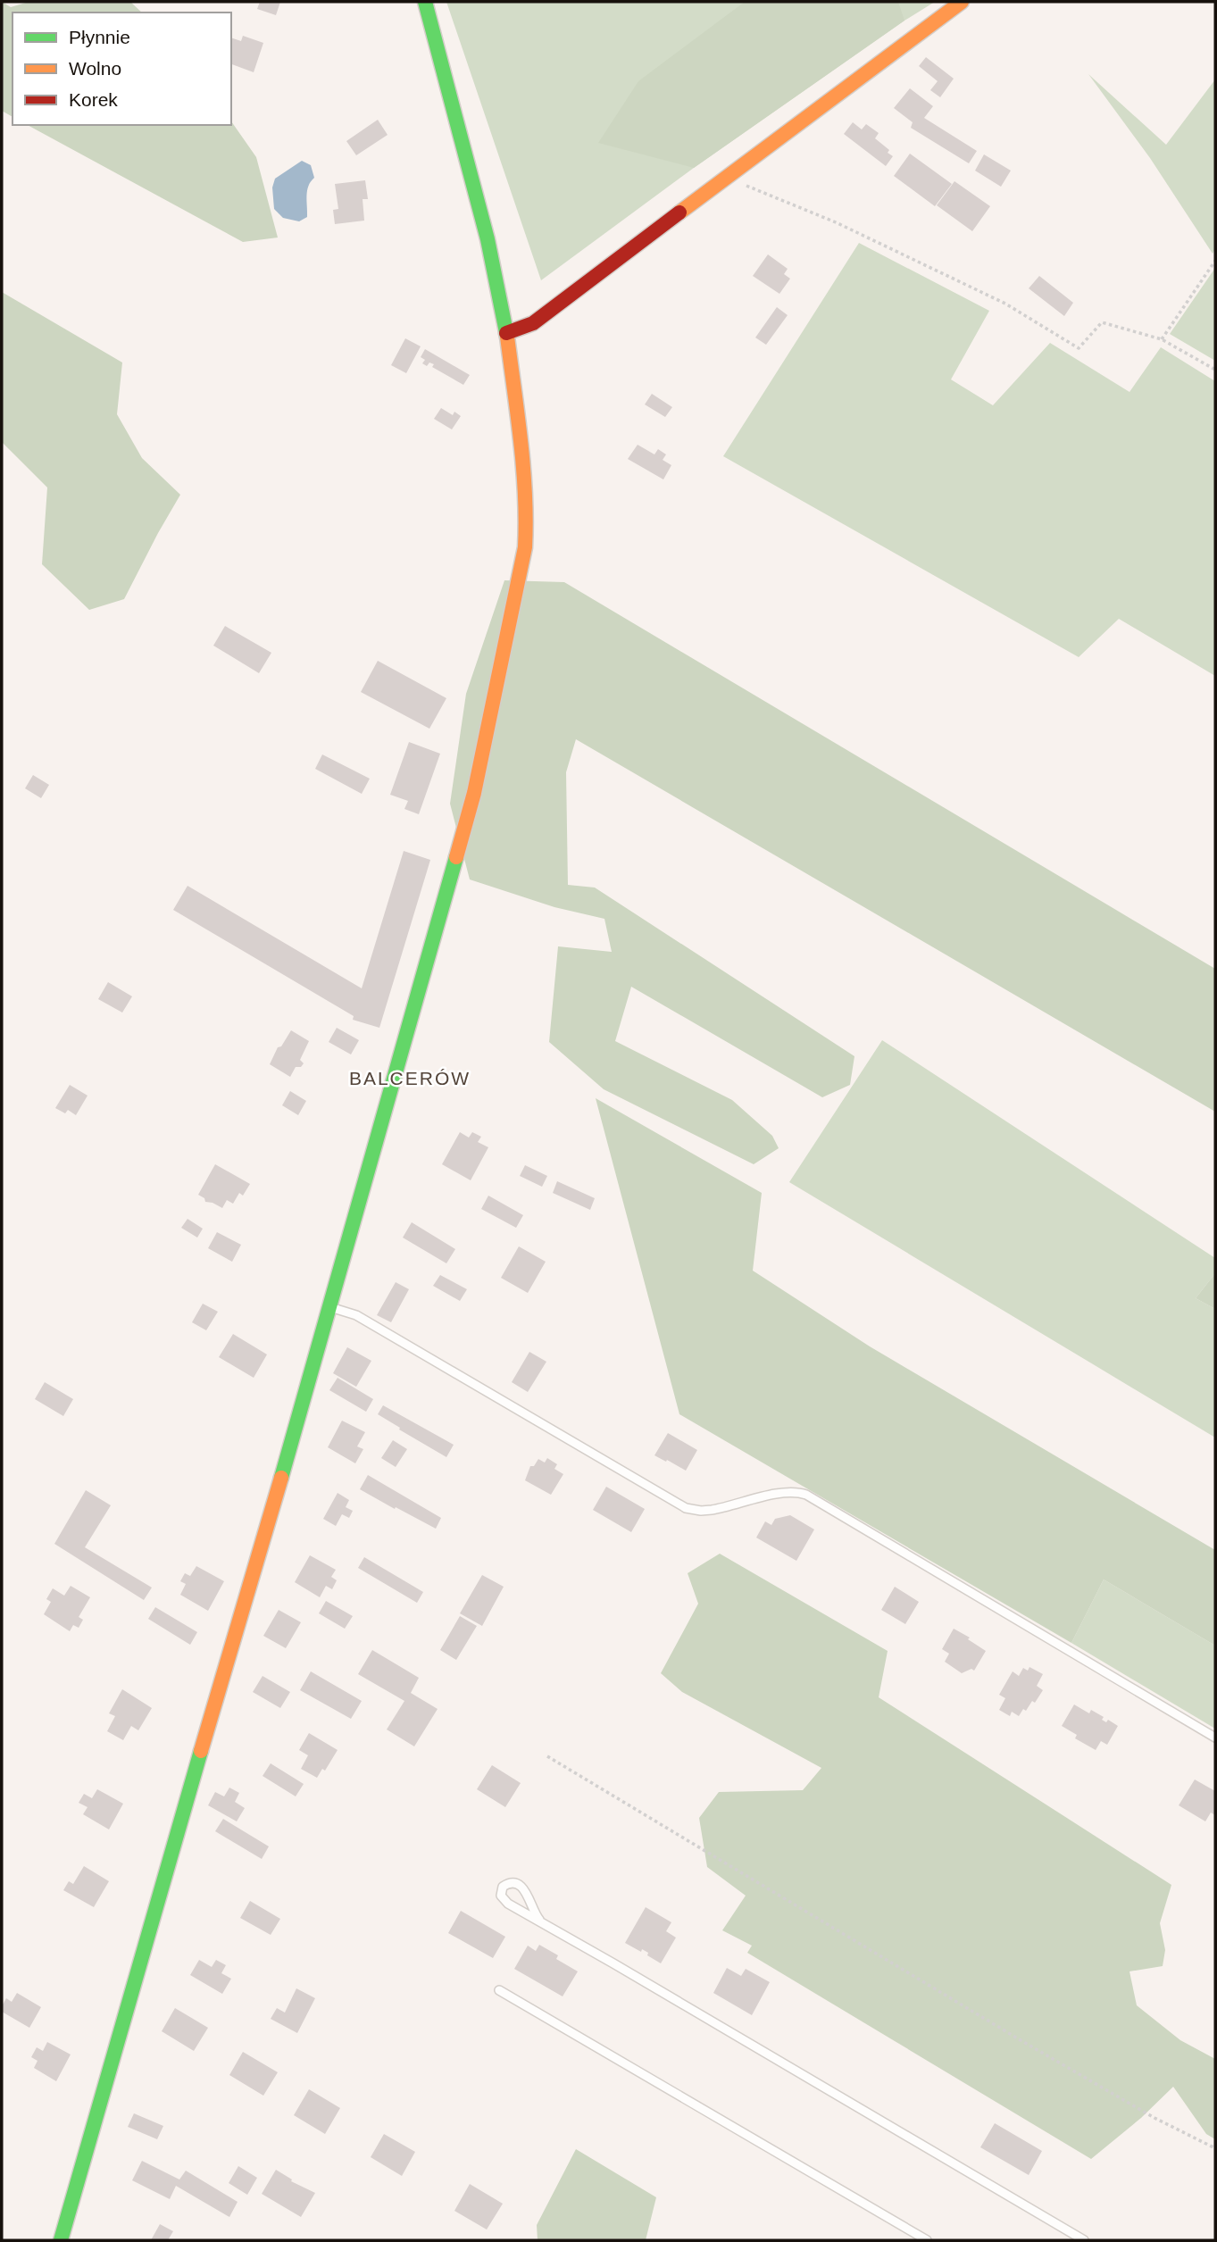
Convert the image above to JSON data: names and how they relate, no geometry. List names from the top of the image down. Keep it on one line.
{"districts":["BALCERÓW"],"legend":["Płynnie","Wolno","Korek"]}
